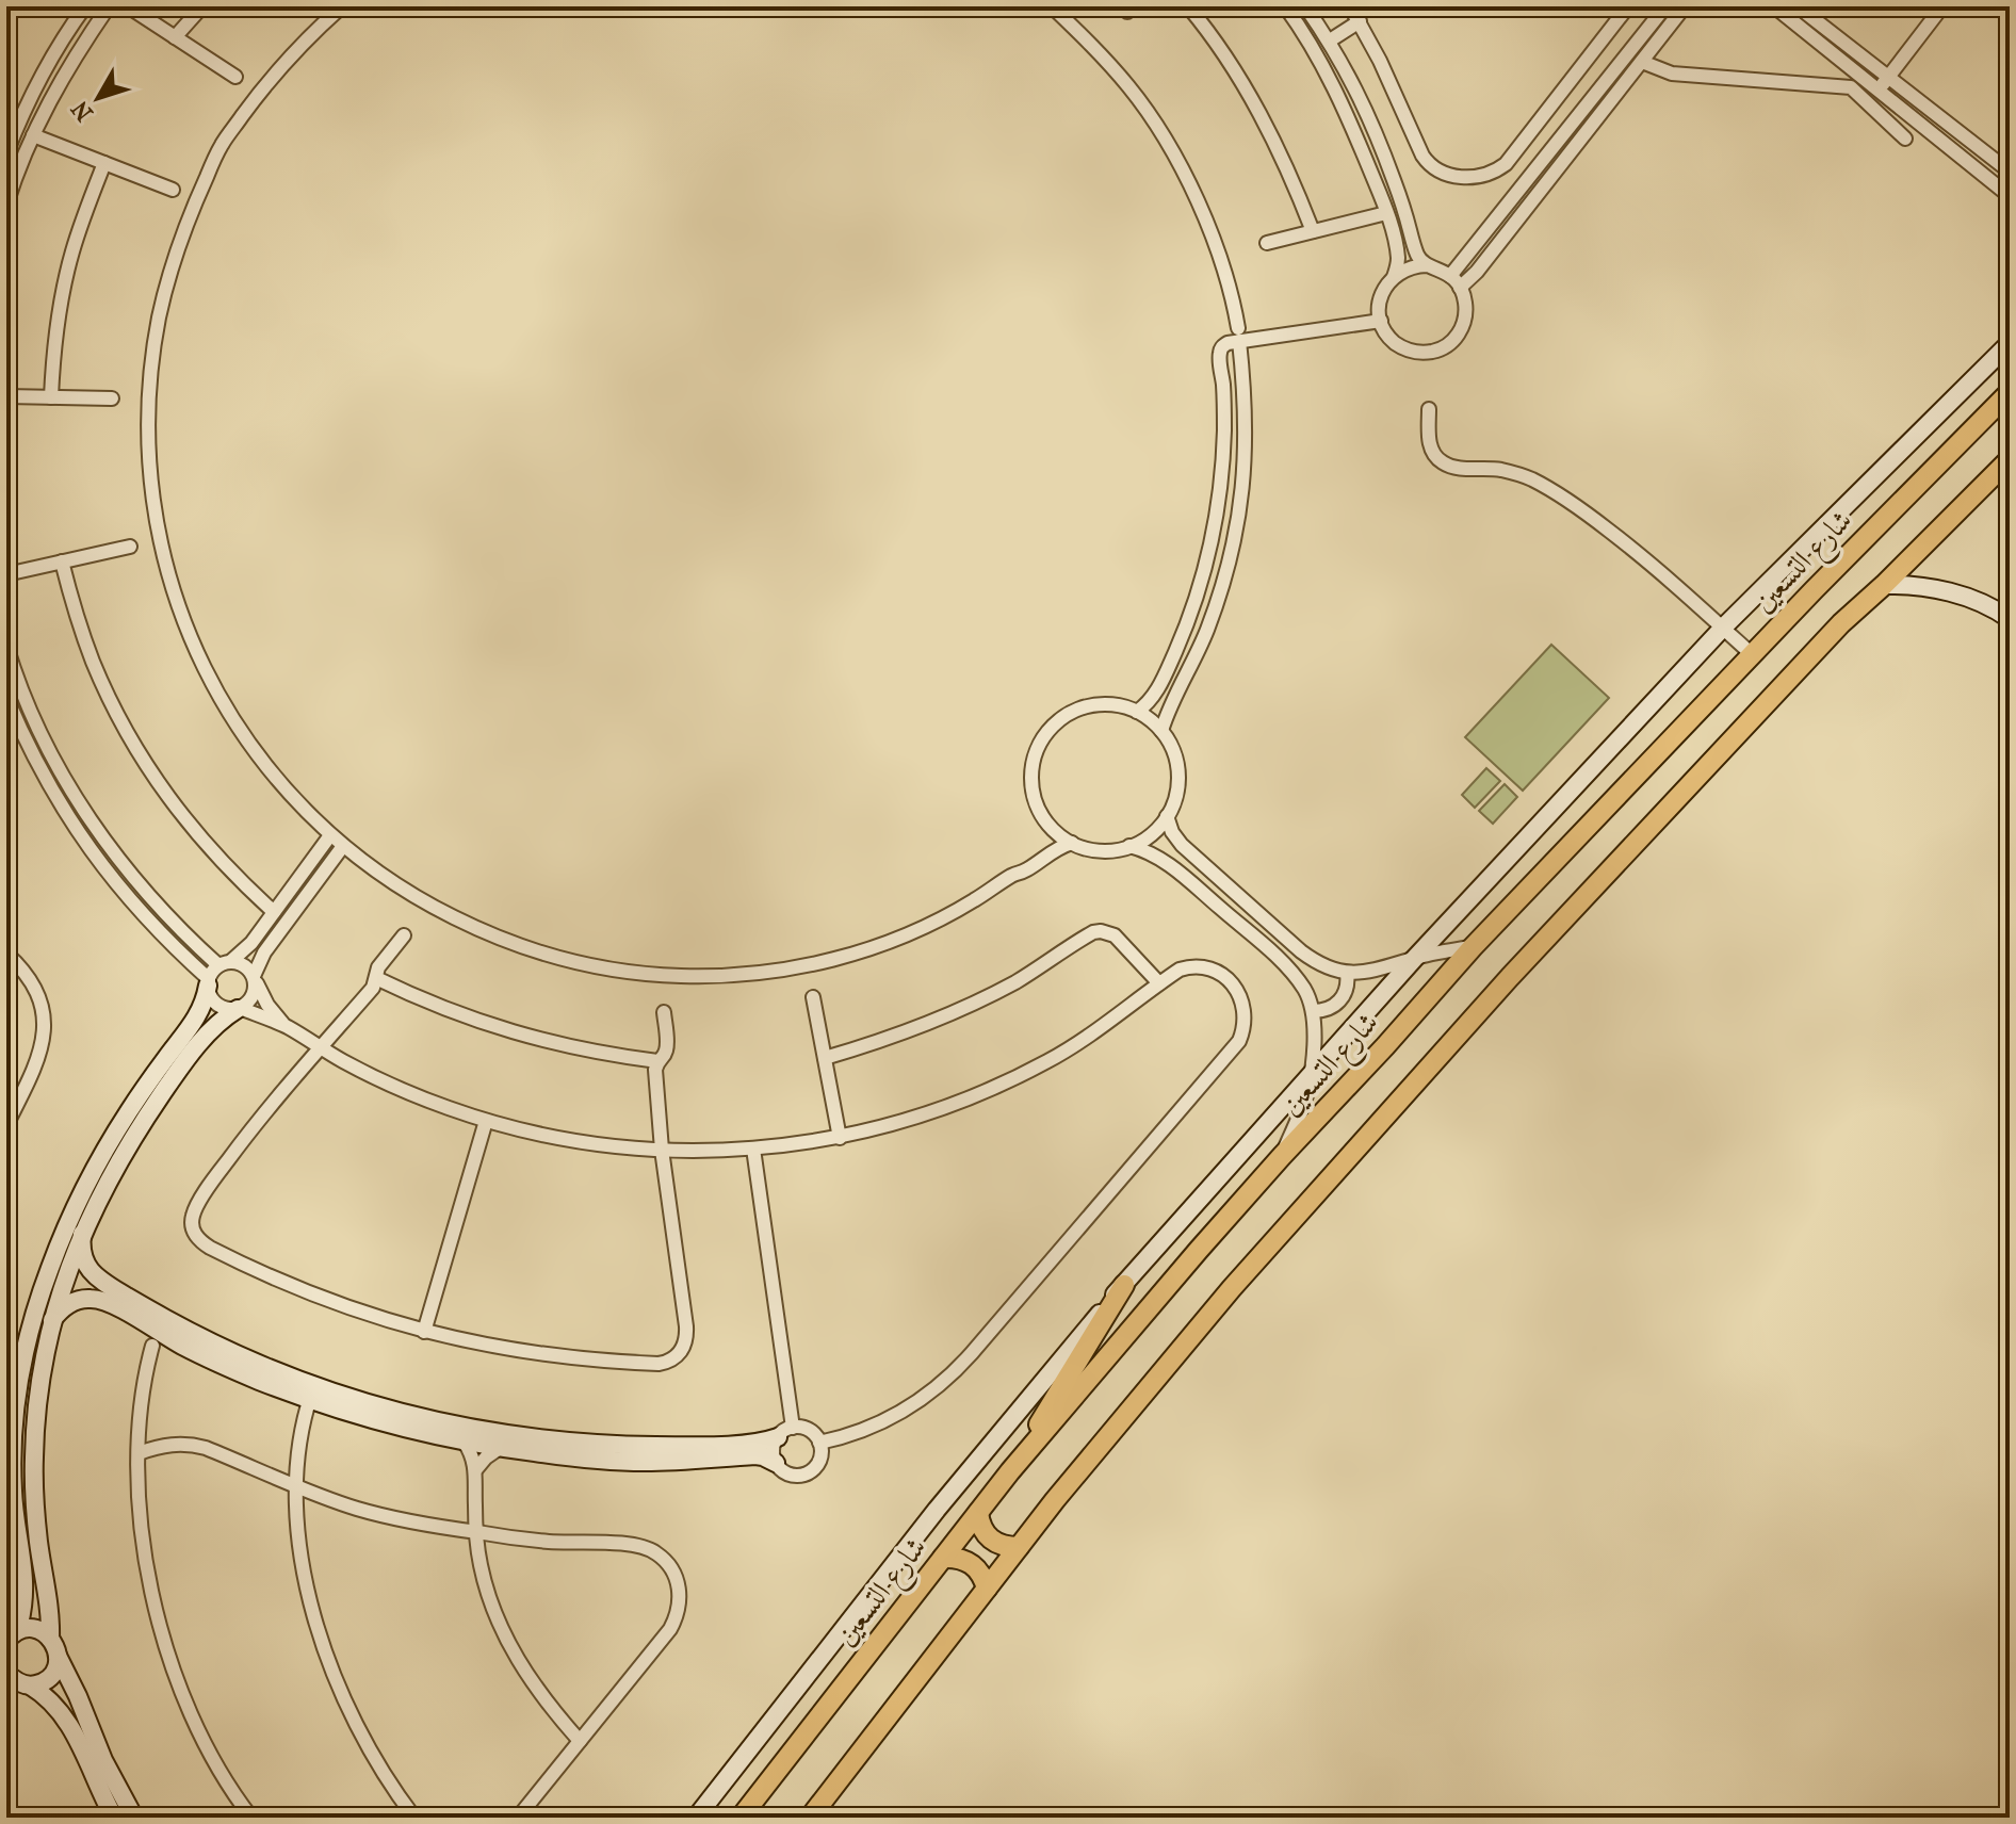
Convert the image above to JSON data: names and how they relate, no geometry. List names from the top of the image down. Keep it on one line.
{"streets":{"main road":["شارع التسعين"]},"north":"bottom left"}
